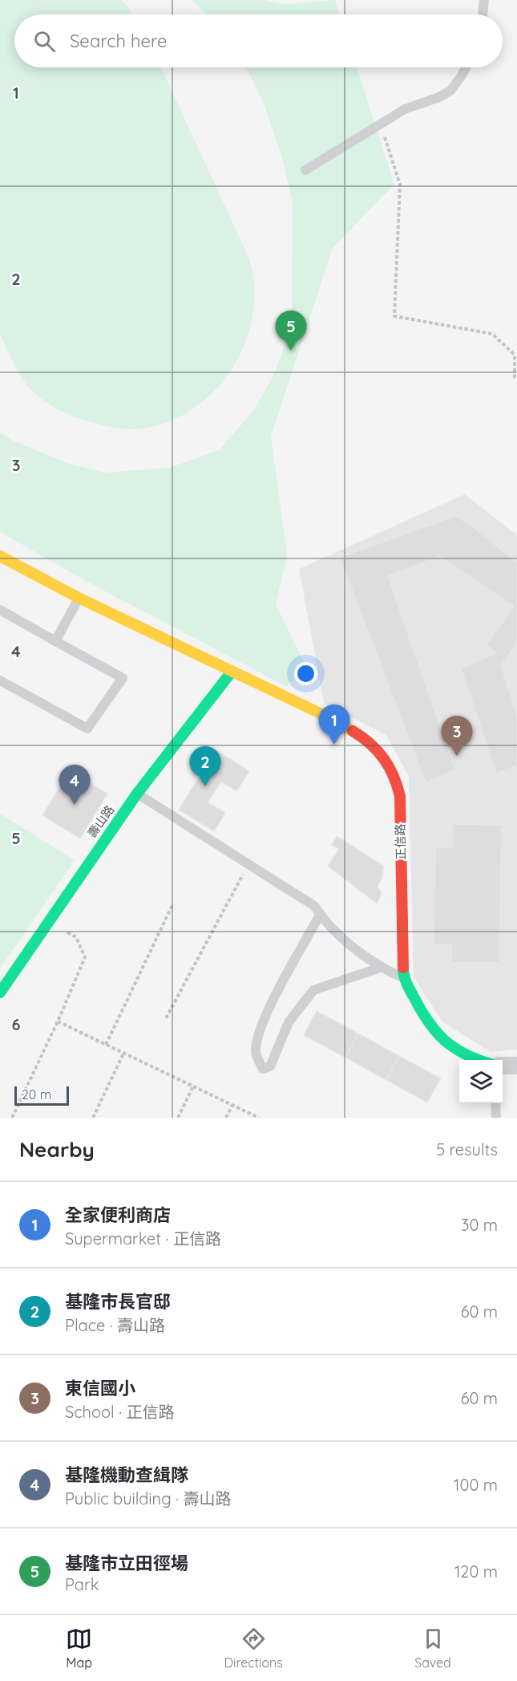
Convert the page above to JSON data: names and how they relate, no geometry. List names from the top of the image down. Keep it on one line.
{"streets":{"street":["壽山路","正信路"]},"crossings":[["壽山路","正信路"]],"scale_bar":"20 m","page":{"search":"Search here","pins":["5","1","3","2","4"],"scale":"20 m","heading":["Nearby","5 results"],"list":[{"mark":"1","name":"全家便利商店","note":"Supermarket · 正信路","value":"30 m"},{"mark":"2","name":"基隆市長官邸","note":"Place · 壽山路","value":"60 m"},{"mark":"3","name":"東信國小","note":"School · 正信路","value":"60 m"},{"mark":"4","name":"基隆機動查緝隊","note":"Public building · 壽山路","value":"100 m"},{"mark":"5","name":"基隆市立田徑場","note":"Park","value":"120 m"}],"nav":["Map","Directions","Saved"]},"grid":{"rows":["1","2","3","4","5","6"]}}
